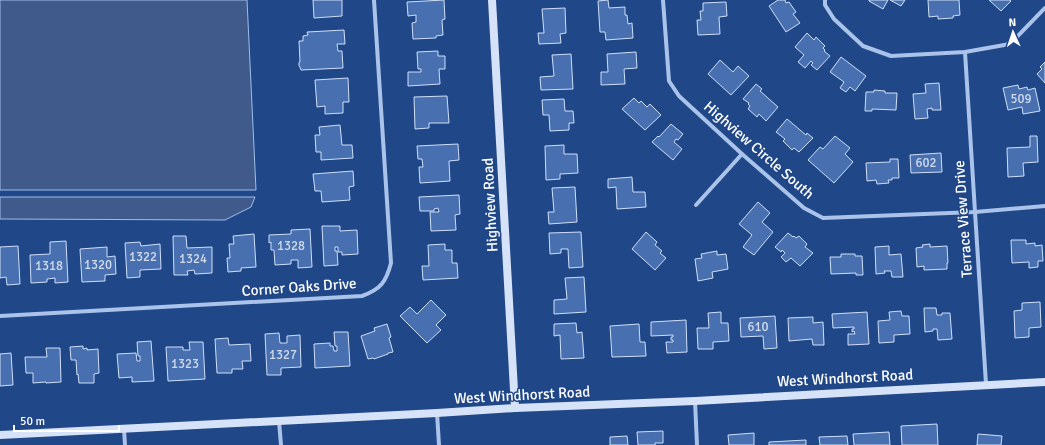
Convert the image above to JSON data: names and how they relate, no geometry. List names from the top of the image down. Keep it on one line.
{"streets":{"street":["Highview Circle South","Highview Road","Terrace View Drive","Corner Oaks Drive","West Windhorst Road"]},"crossings":[["Highview Circle South","Terrace View Drive"],["Highview Road","West Windhorst Road"],["Terrace View Drive","West Windhorst Road"]],"house_numbers":["509","602","1328","1322","1324","1320","1318","610","1327","1323"],"scale_bar":"50 m","north":"top"}
